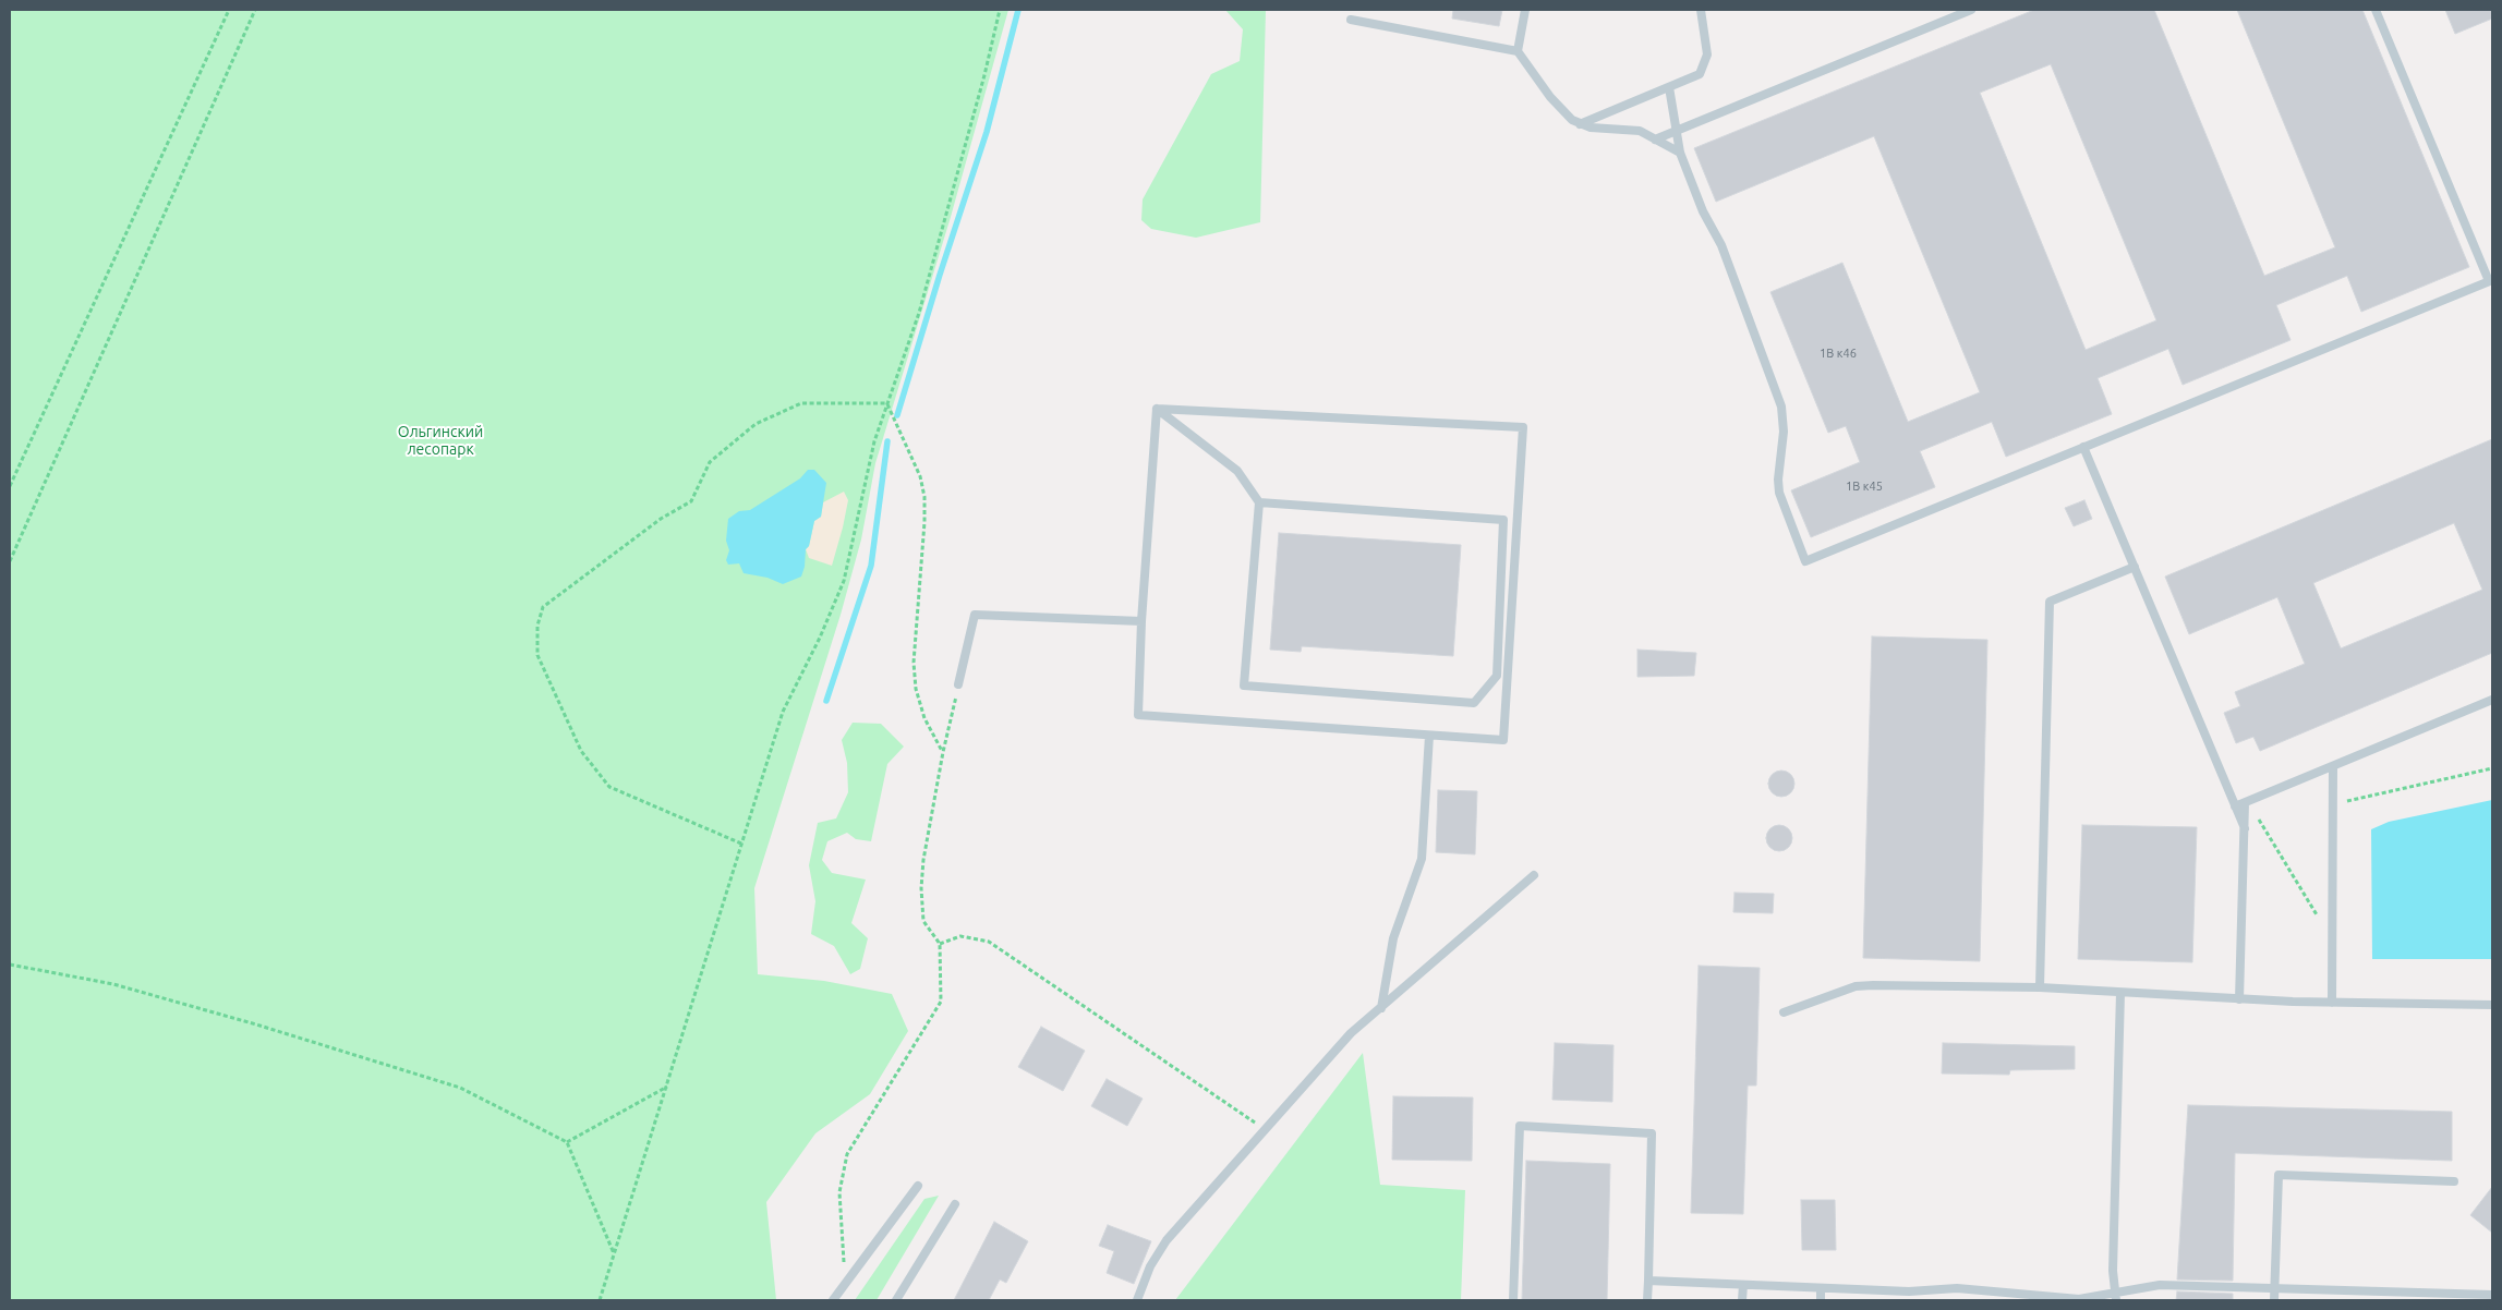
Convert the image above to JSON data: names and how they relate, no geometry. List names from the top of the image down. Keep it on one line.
{"parks":["Ольгинский лесопарк"],"house_numbers":["1В к46","1В к45"]}
